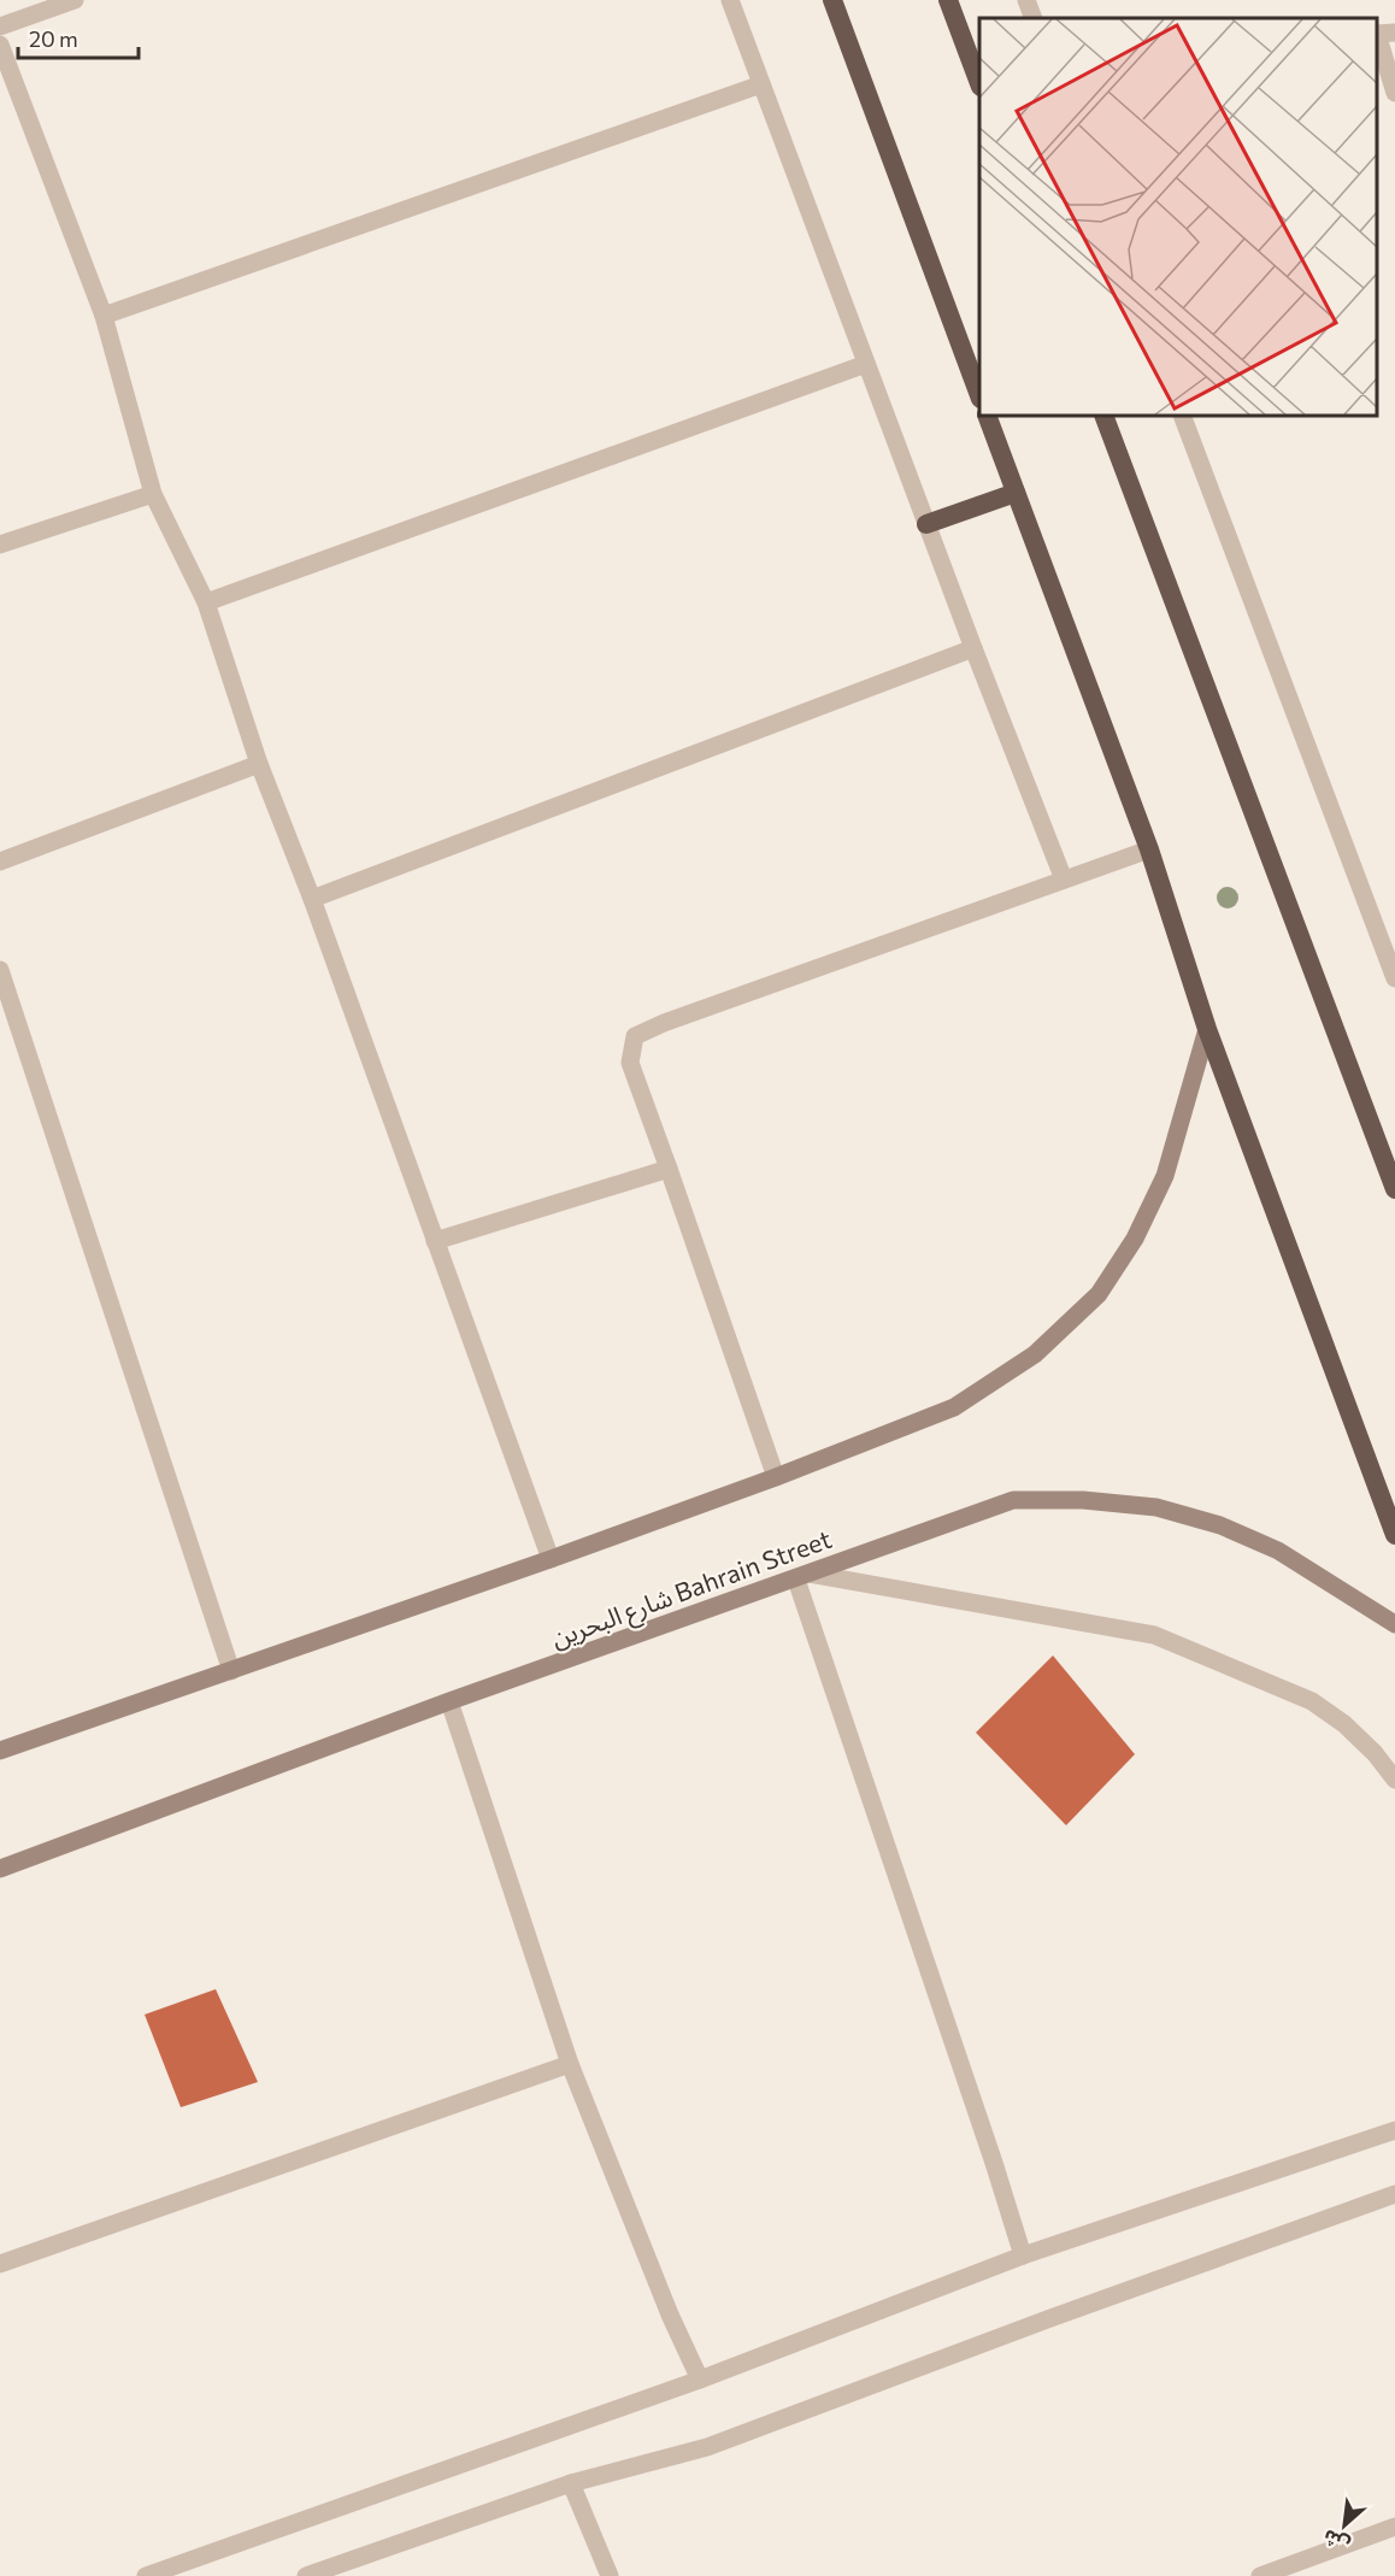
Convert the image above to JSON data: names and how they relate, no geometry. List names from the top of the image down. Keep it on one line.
{"streets":{"main road":["شارع البحرين Bahrain Street"]},"scale_bar":"20 m","north":"bottom left"}
